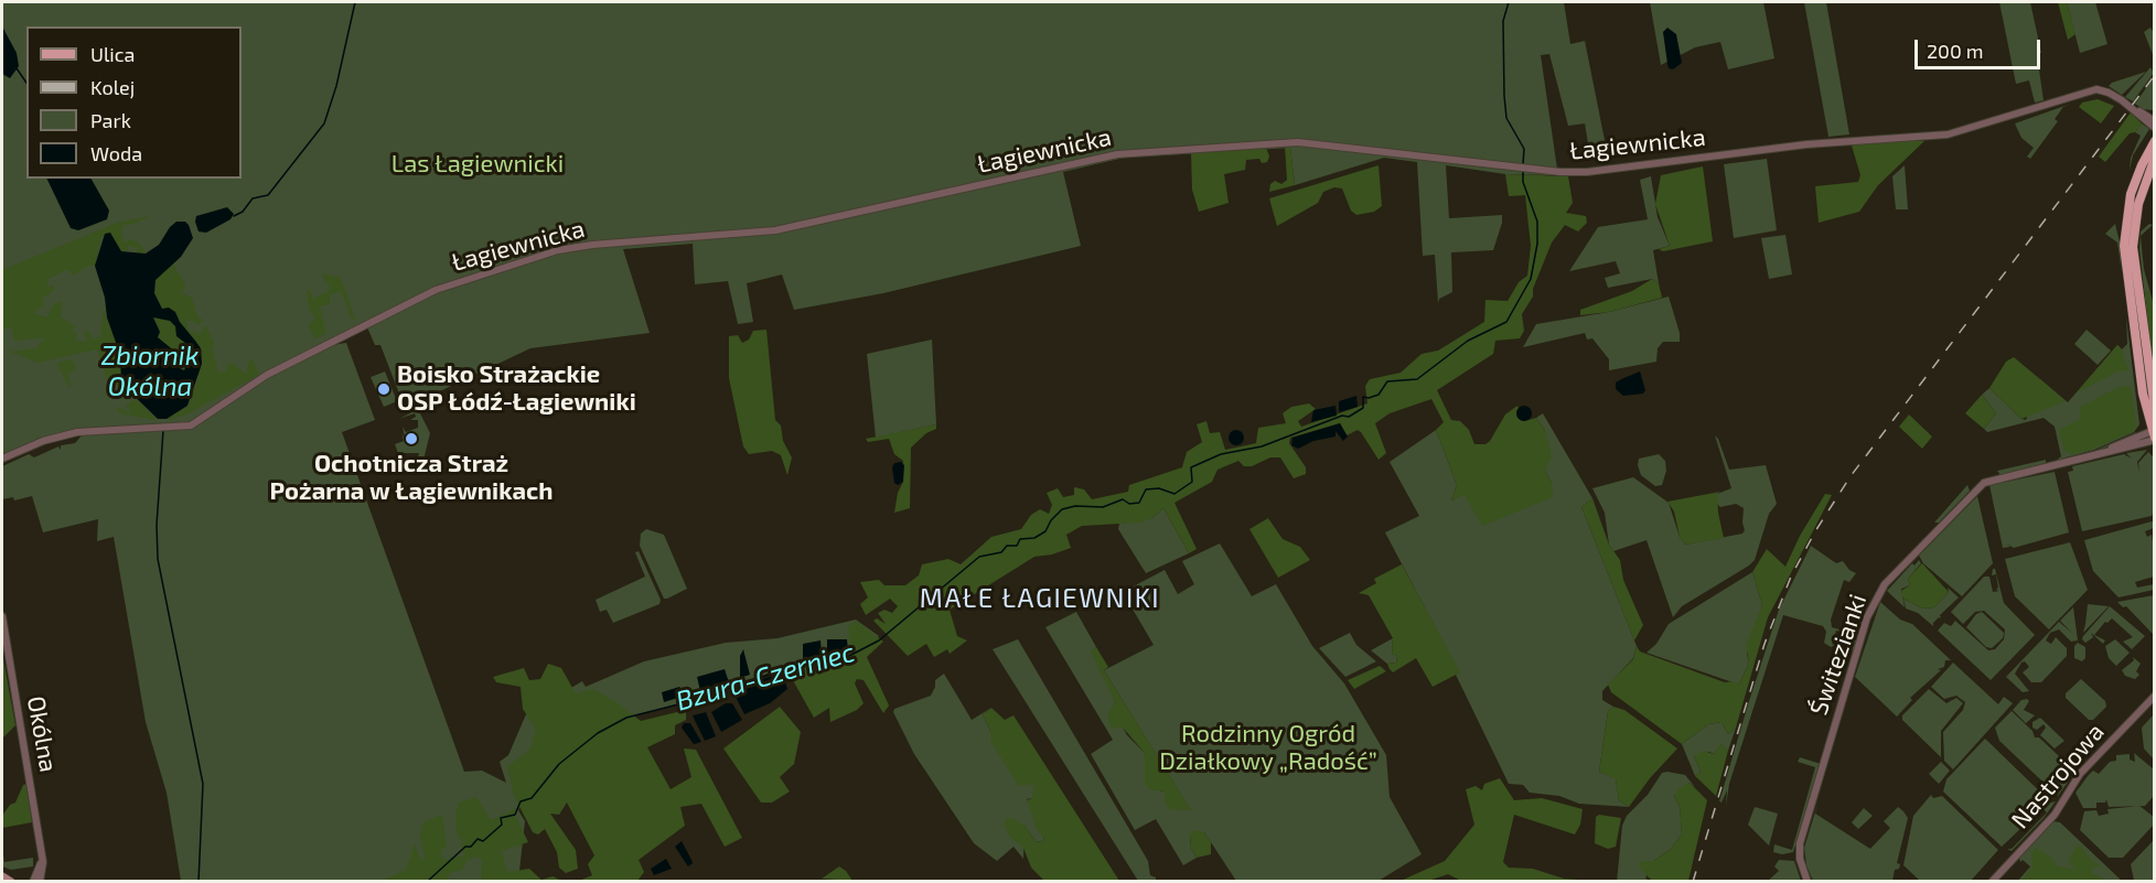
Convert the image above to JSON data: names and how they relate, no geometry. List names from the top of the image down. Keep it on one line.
{"streets":{"street":["Łagiewnicka","Świtezianki","Okólna","Nastrojowa"]},"districts":["MAŁE ŁAGIEWNIKI"],"water":["Zbiornik Okólna","Bzura-Czerniec"],"parks":["Las Łagiewnicki","Rodzinny Ogród Działkowy „Radość”"],"places":["Boisko Strażackie OSP Łódź-Łagiewniki","Ochotnicza Straż Pożarna w Łagiewnikach"],"legend":["Ulica","Kolej","Park","Woda"],"scale_bar":"200 m"}
